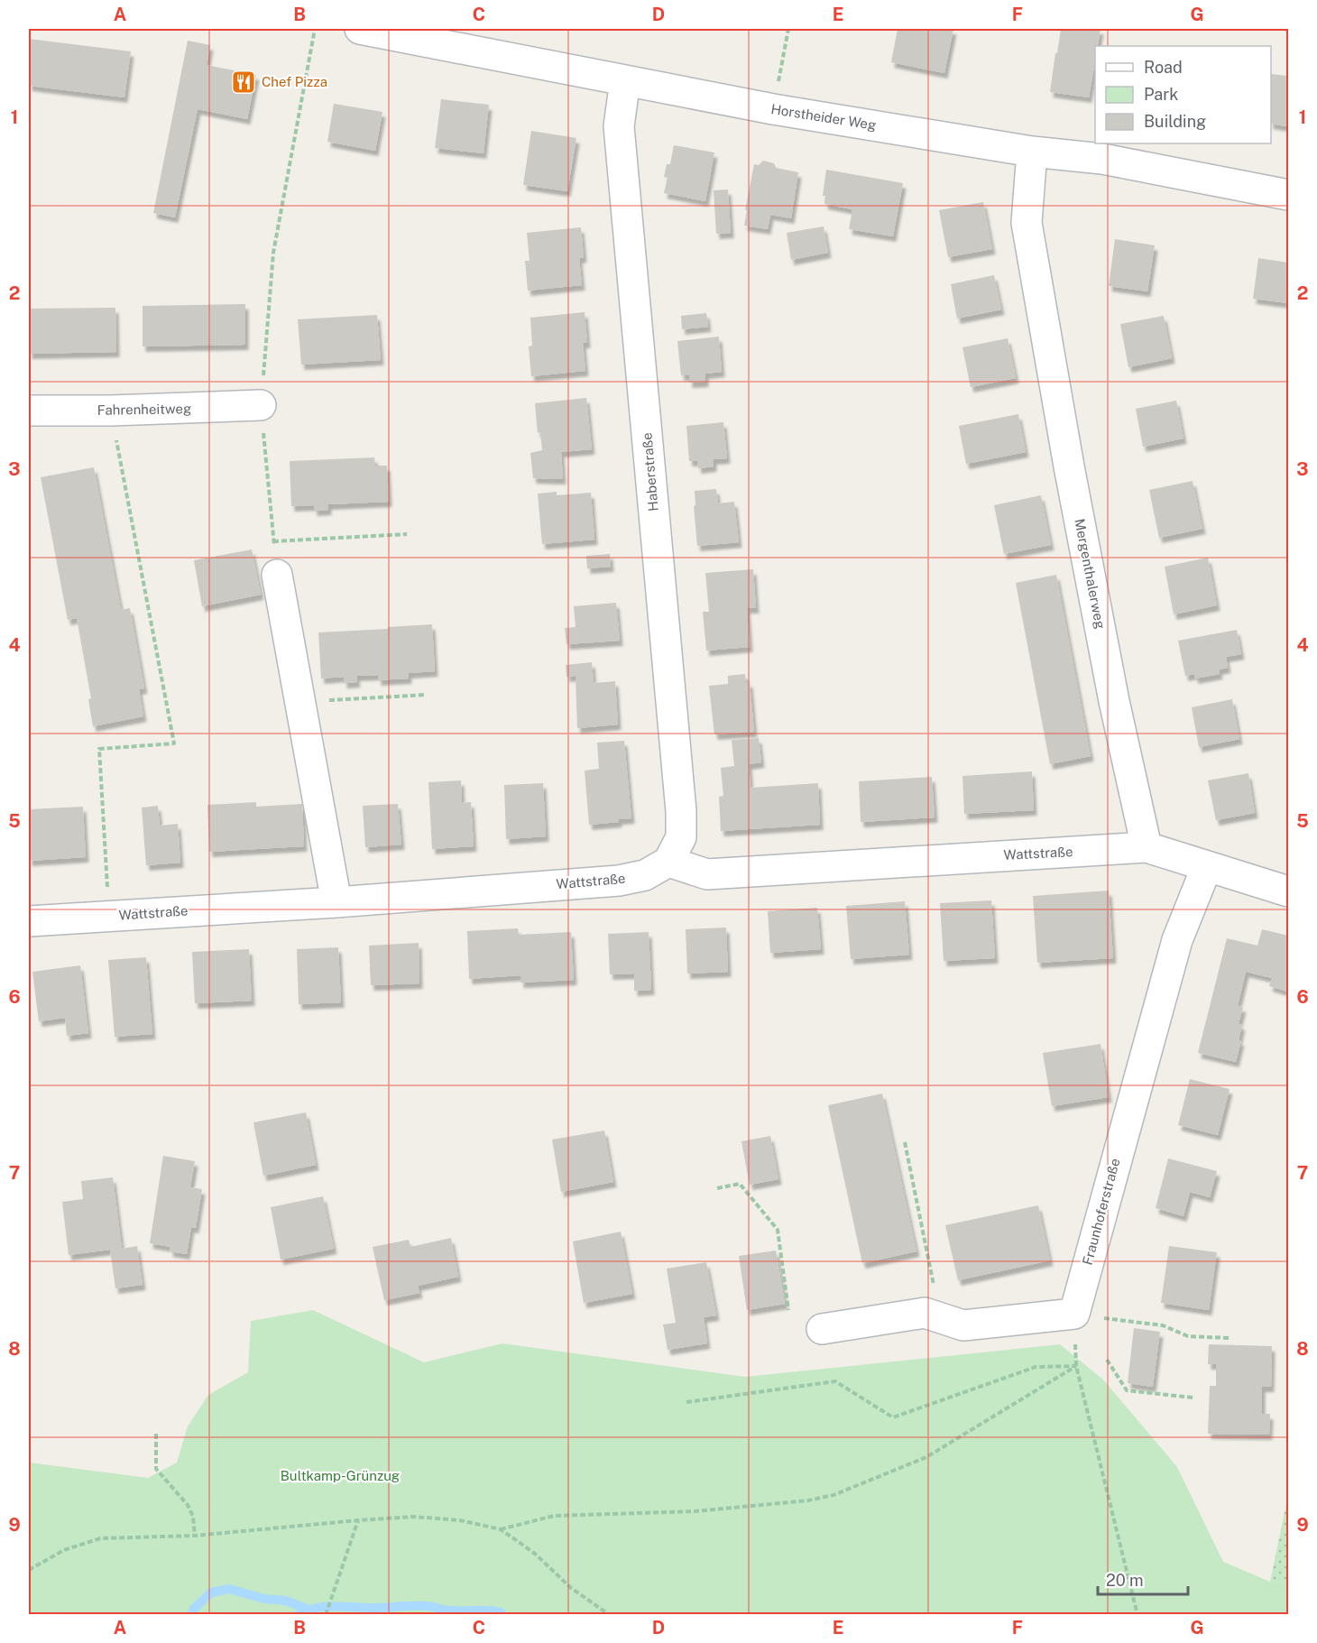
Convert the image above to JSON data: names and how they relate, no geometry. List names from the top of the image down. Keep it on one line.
{"streets":{"street":["Horstheider Weg","Fahrenheitweg","Haberstraße","Mergenthalerweg","Wattstraße","Fraunhoferstraße"]},"crossings":[["Horstheider Weg","Haberstraße"],["Horstheider Weg","Mergenthalerweg"],["Haberstraße","Wattstraße"],["Mergenthalerweg","Wattstraße"]],"parks":["Bultkamp-Grünzug"],"places":{"restaurant":["Chef Pizza"]},"legend":["Road","Park","Building"],"scale_bar":"20 m","grid":{"columns":["A","B","C","D","E","F","G"],"rows":["1","2","3","4","5","6","7","8","9"]}}
